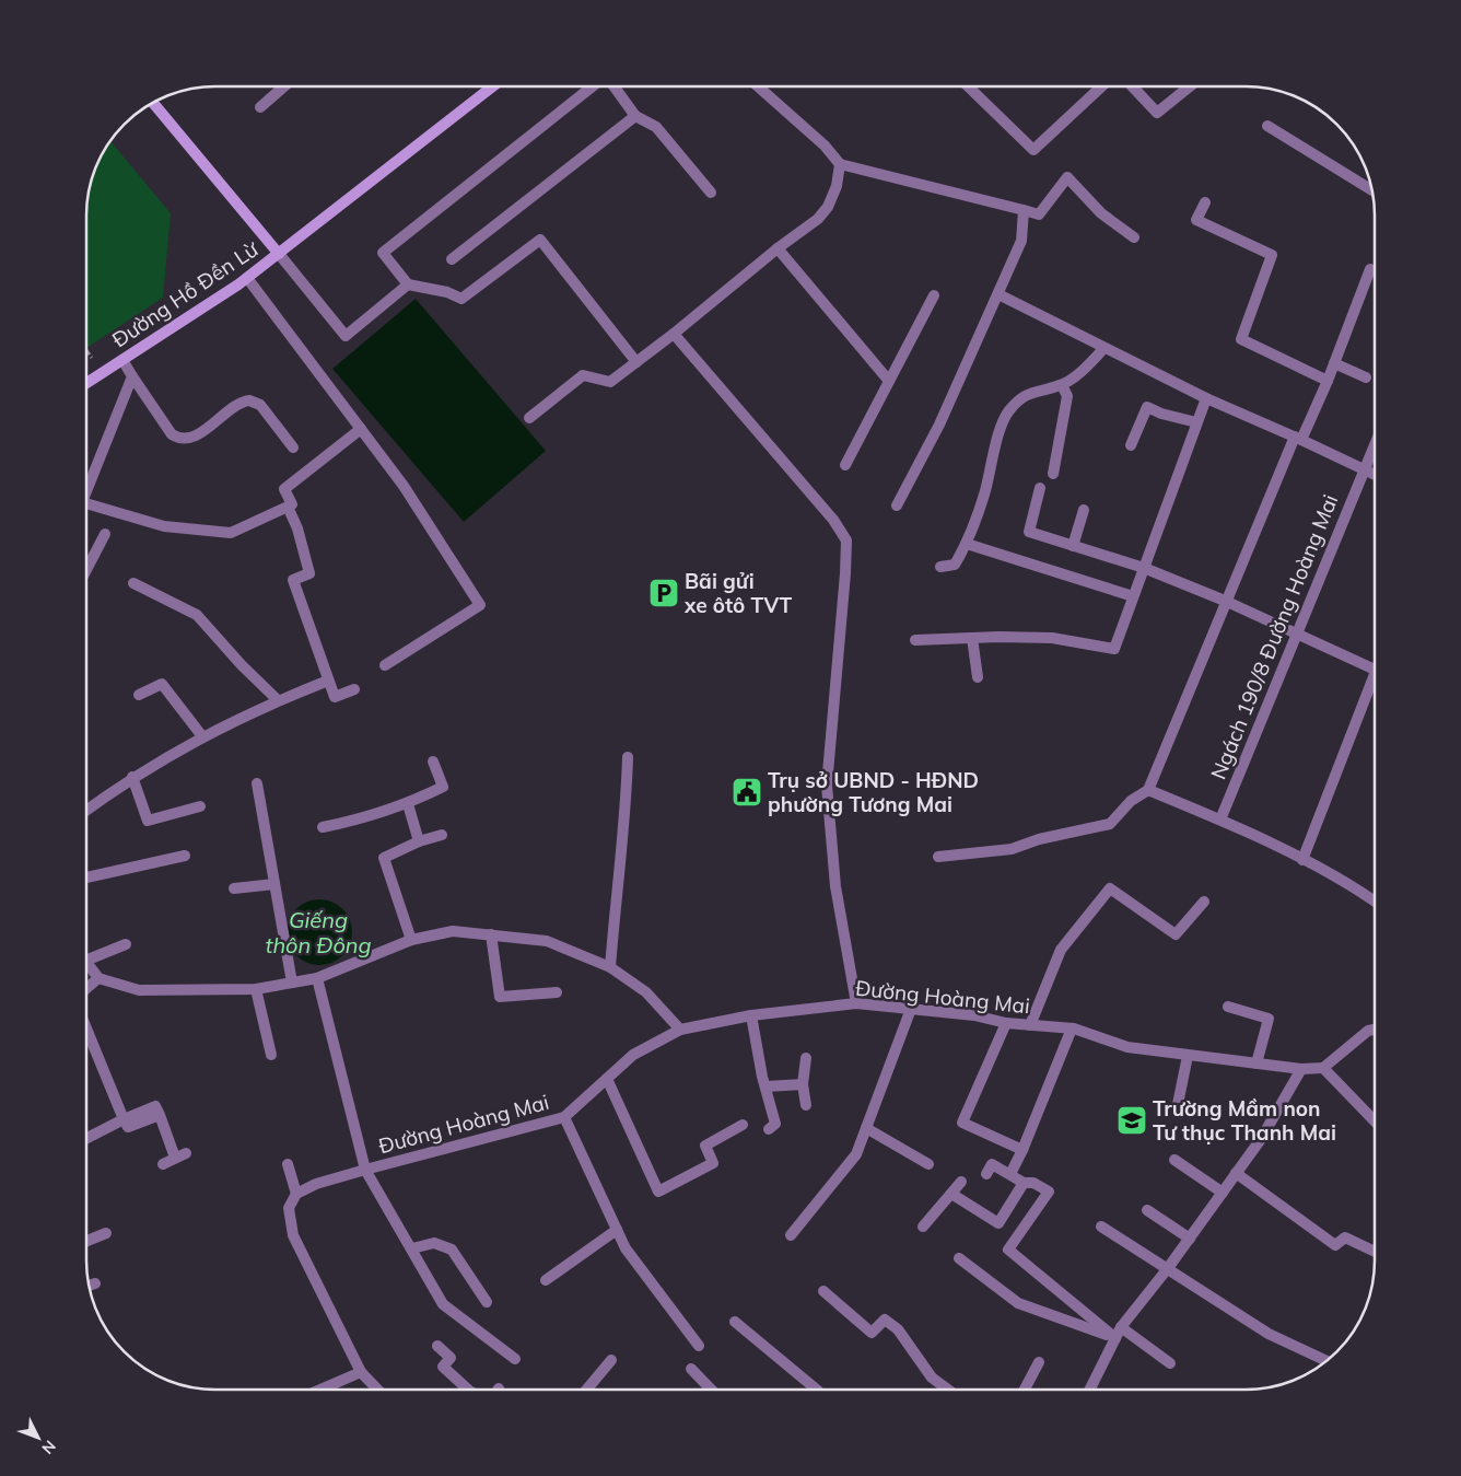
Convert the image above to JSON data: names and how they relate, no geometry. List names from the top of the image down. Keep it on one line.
{"streets":{"street":["Đường Hồ Đền Lừ","Ngách 190/8 Đường Hoàng Mai","Đường Hoàng Mai"]},"water":["Giếng thôn Đông"],"places":{"parking":["Bãi gửi xe ôtô TVT"],"public building":["Trụ sở UBND - HĐND phường Tương Mai"],"school or university":["Trường Mầm non Tư thục Thanh Mai"]},"north":"bottom right"}
